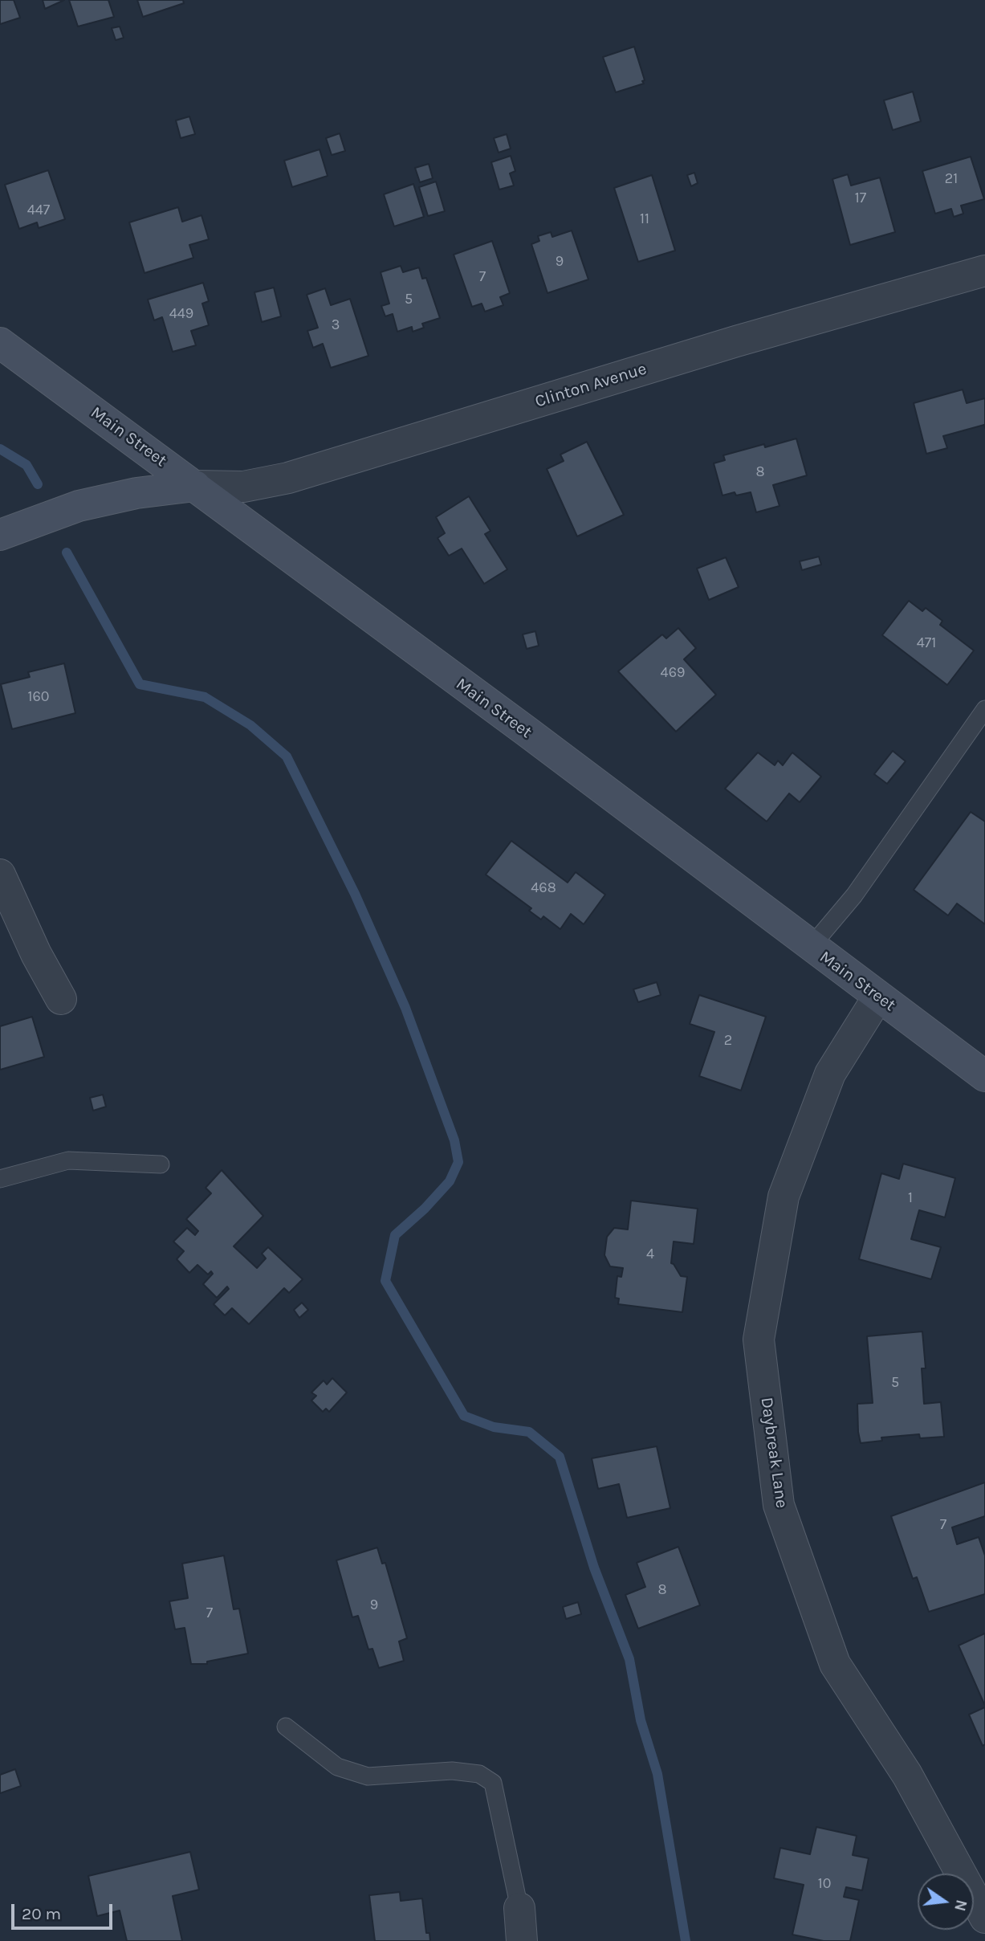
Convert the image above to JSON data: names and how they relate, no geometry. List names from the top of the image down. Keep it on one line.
{"streets":{"main road":["Main Street"],"street":["Clinton Avenue","Daybreak Lane"]},"crossings":[["Clinton Avenue","Main Street"],["Main Street","Daybreak Lane"]],"house_numbers":["21","17","447","11","9","7","5","449","3","8","471","469","160","468","2","1","4","5","7","8","9","7","10"],"scale_bar":"20 m","north":"right"}
